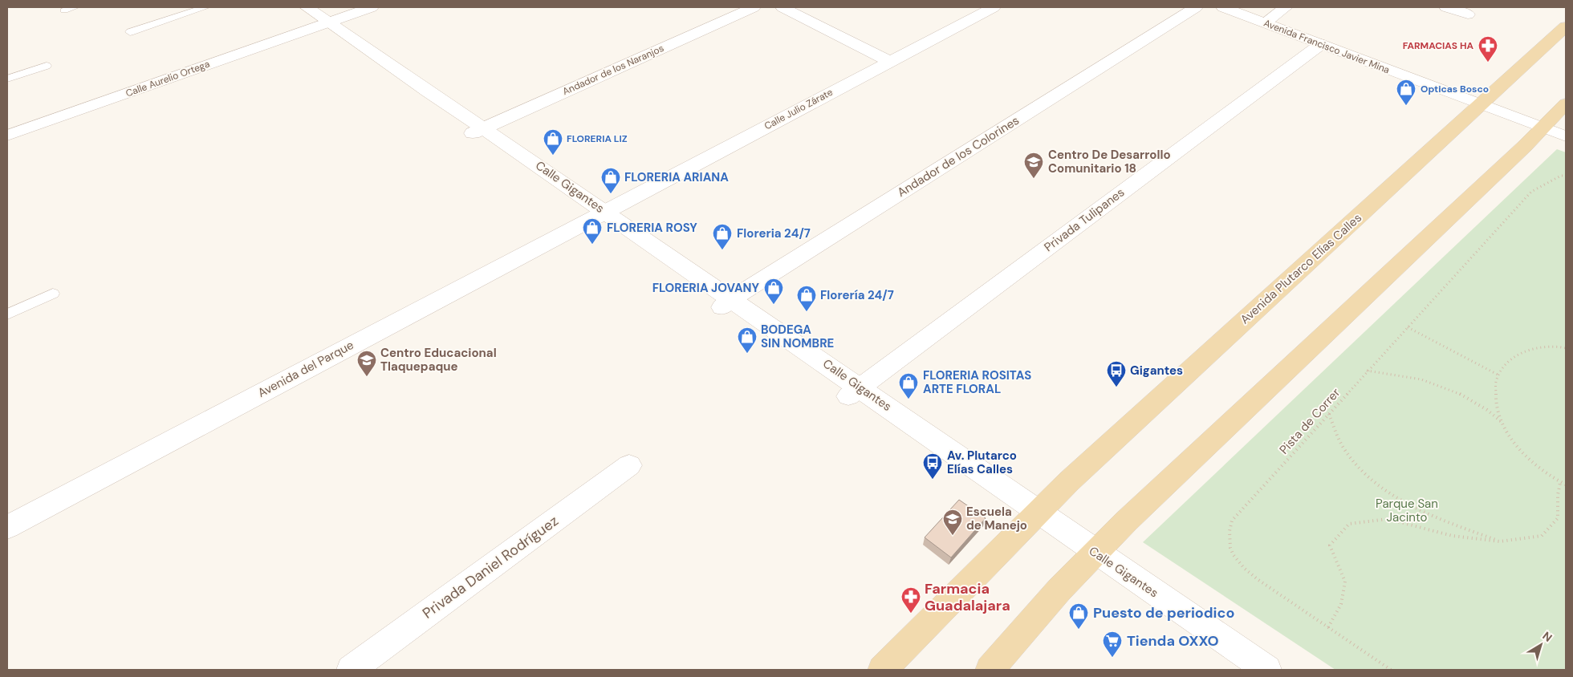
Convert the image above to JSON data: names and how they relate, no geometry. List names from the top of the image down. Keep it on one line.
{"streets":{"main road":["Avenida Plutarco Elías Calles"],"street":["Avenida Francisco Javier Mina","Andador de los Naranjos","Calle Aurelio Ortega","Calle Julio Zárate","Andador de los Colorines","Calle Gigantes","Privada Tulipanes","Avenida del Parque","Privada Daniel Rodríguez"],"path":["Pista de Correr"]},"crossings":[["Avenida Francisco Javier Mina","Privada Tulipanes"],["Avenida Francisco Javier Mina","Avenida Plutarco Elías Calles"],["Andador de los Naranjos","Calle Gigantes"],["Calle Aurelio Ortega","Calle Gigantes"],["Calle Julio Zárate","Calle Gigantes"],["Calle Julio Zárate","Avenida del Parque"],["Andador de los Colorines","Calle Gigantes"],["Calle Gigantes","Privada Tulipanes"],["Calle Gigantes","Avenida Plutarco Elías Calles"],["Calle Gigantes","Avenida del Parque"]],"parks":["Parque San Jacinto"],"places":{"pharmacy":["FARMACIAS HA","Farmacia Guadalajara"],"shop":["Opticas Bosco","FLORERIA LIZ","FLORERIA ARIANA","FLORERIA ROSY","Floreria 24/7","FLORERIA JOVANY","Florería 24/7","BODEGA SIN NOMBRE","FLORERIA ROSITAS ARTE FLORAL","Puesto de periodico"],"school or university":["Centro De Desarrollo Comunitario 18","Centro Educacional Tlaquepaque","Escuela de Manejo"],"bus stop":["Gigantes","Av. Plutarco Elías Calles"],"supermarket":["Tienda OXXO"]},"north":"top right"}
